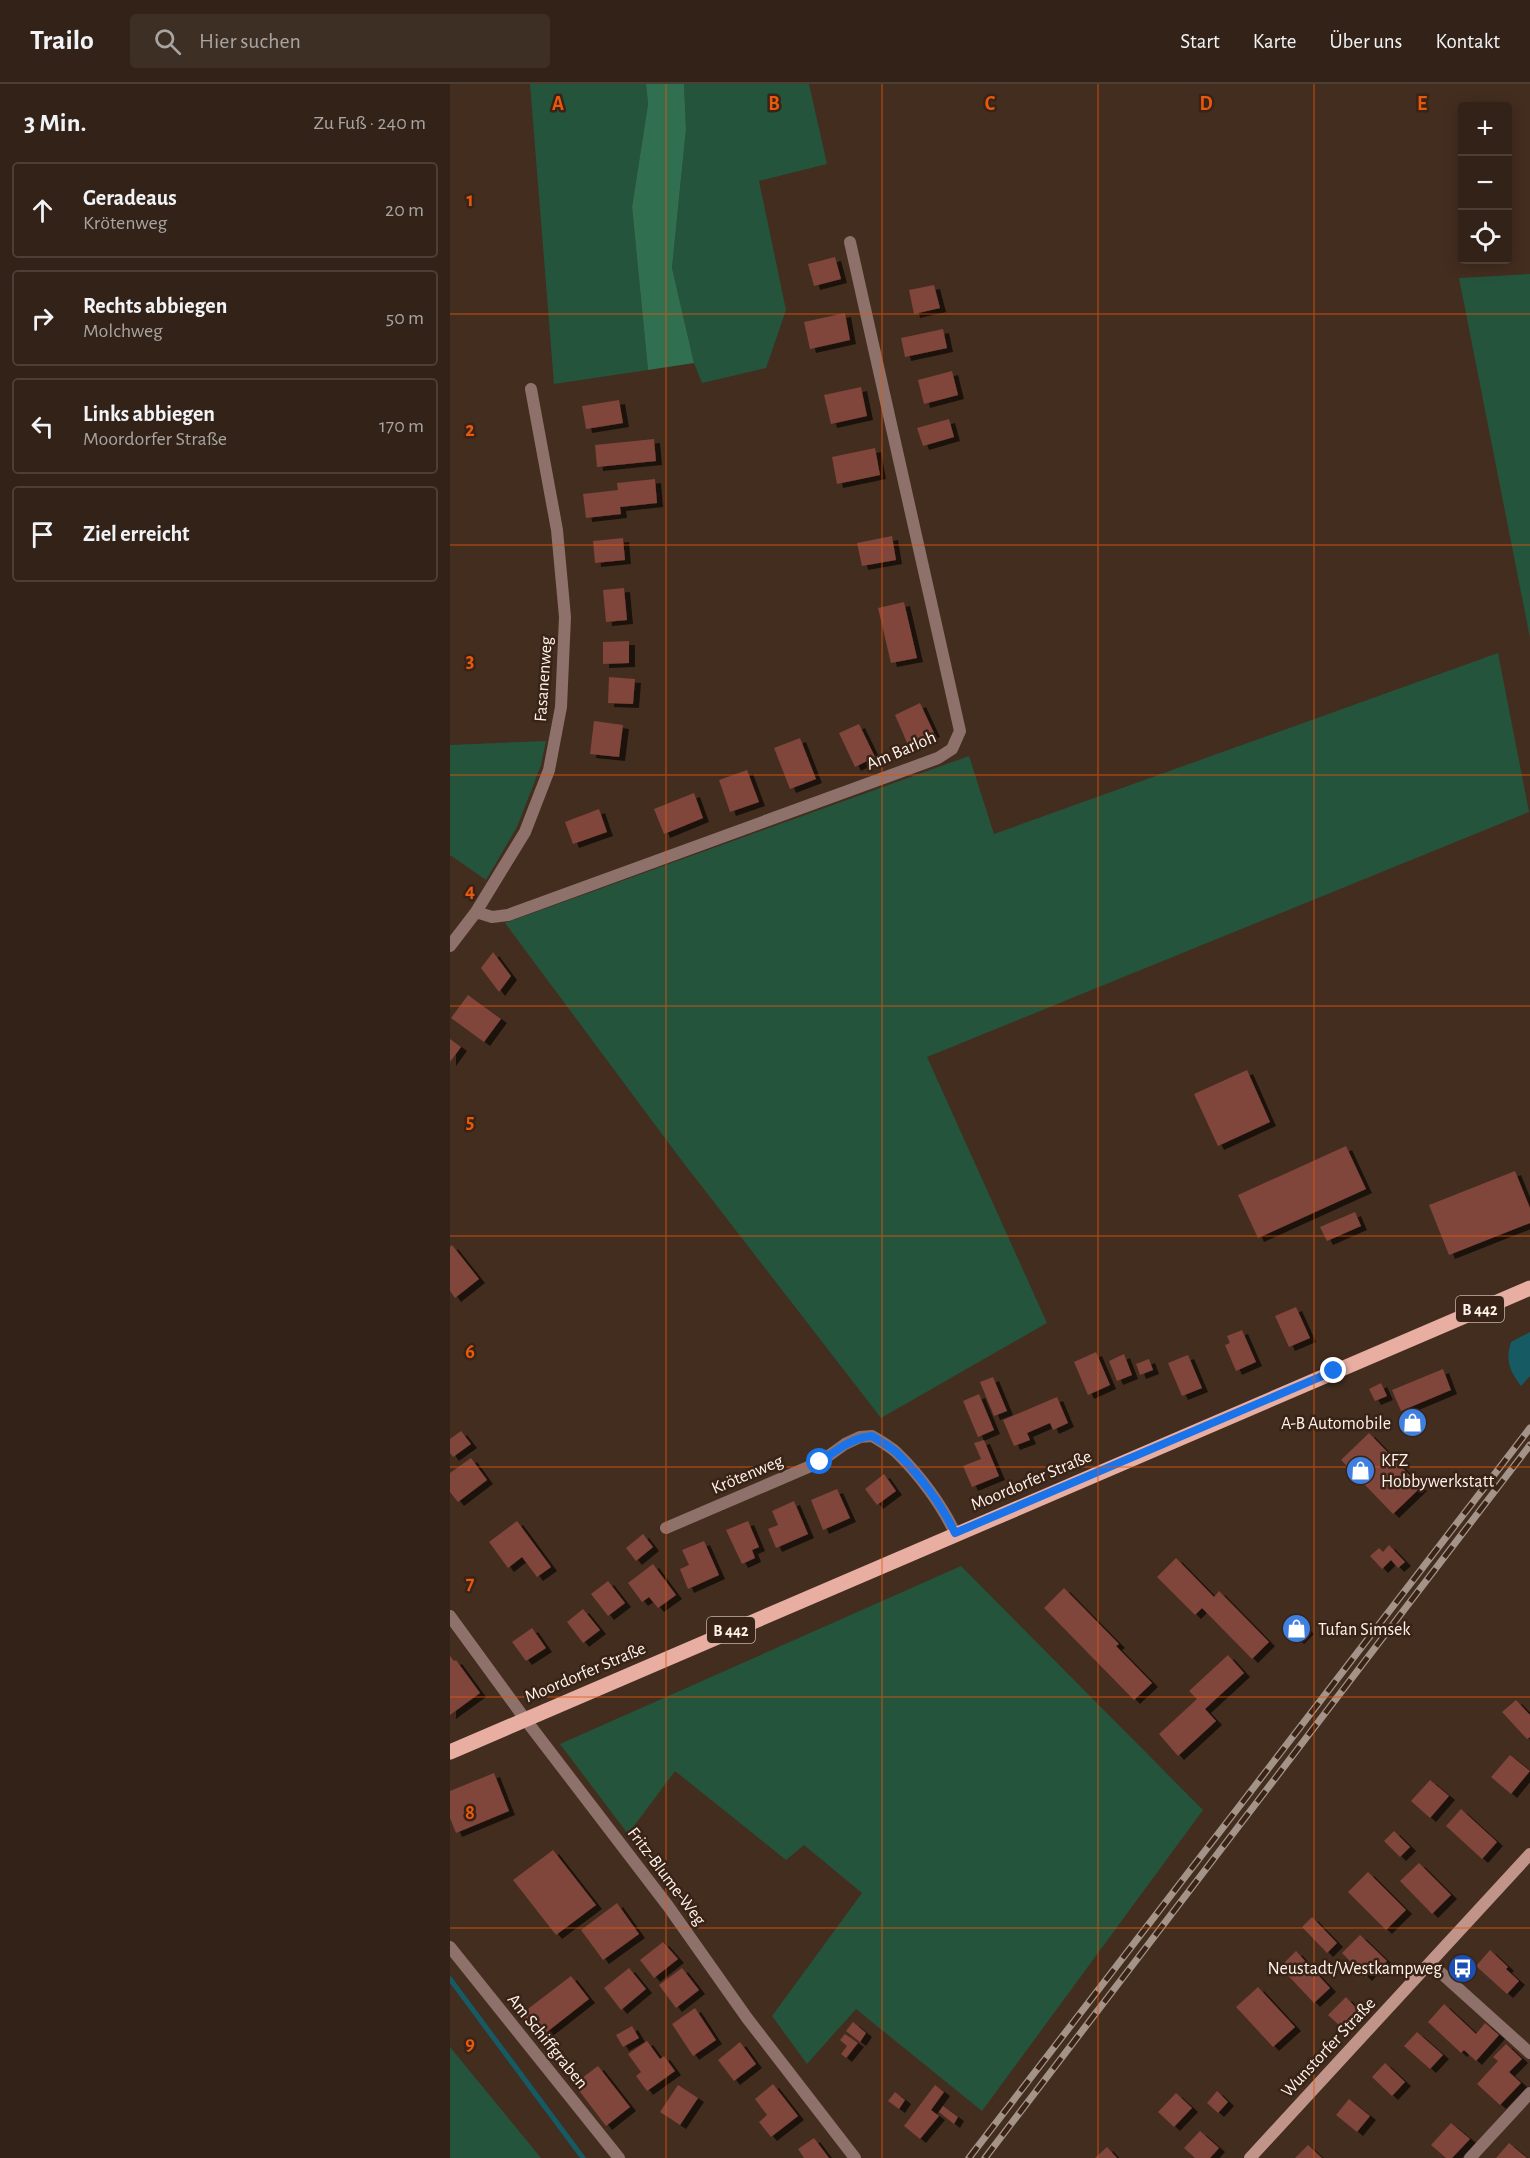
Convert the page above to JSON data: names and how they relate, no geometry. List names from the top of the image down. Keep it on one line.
{"streets":{"main road":["B 442","Moordorfer Straße"],"street":["Fasanenweg","Am Barloh","Krötenweg","Fritz-Blume-Weg","Am Schiffgraben","Wunstorfer Straße"]},"crossings":[["Fasanenweg","Am Barloh"],["Krötenweg","Moordorfer Straße"],["Moordorfer Straße","Fritz-Blume-Weg"]],"places":{"shop":["A-B Automobile","KFZ Hobbywerkstatt","Tufan Simsek"],"bus stop":["Neustadt/Westkampweg"]},"page":{"header":"Trailo","search":"Hier suchen","nav":["Start","Karte","Über uns","Kontakt"],"heading":["3 Min.","Zu Fuß · 240 m"],"map_buttons":["+","−"],"list":[["Geradeaus","Krötenweg","20 m"],["Rechts abbiegen","Molchweg","50 m"],["Links abbiegen","Moordorfer Straße","170 m"],"Ziel erreicht"]},"grid":{"columns":["A","B","C","D","E"],"rows":["1","2","3","4","5","6","7","8","9"]}}
